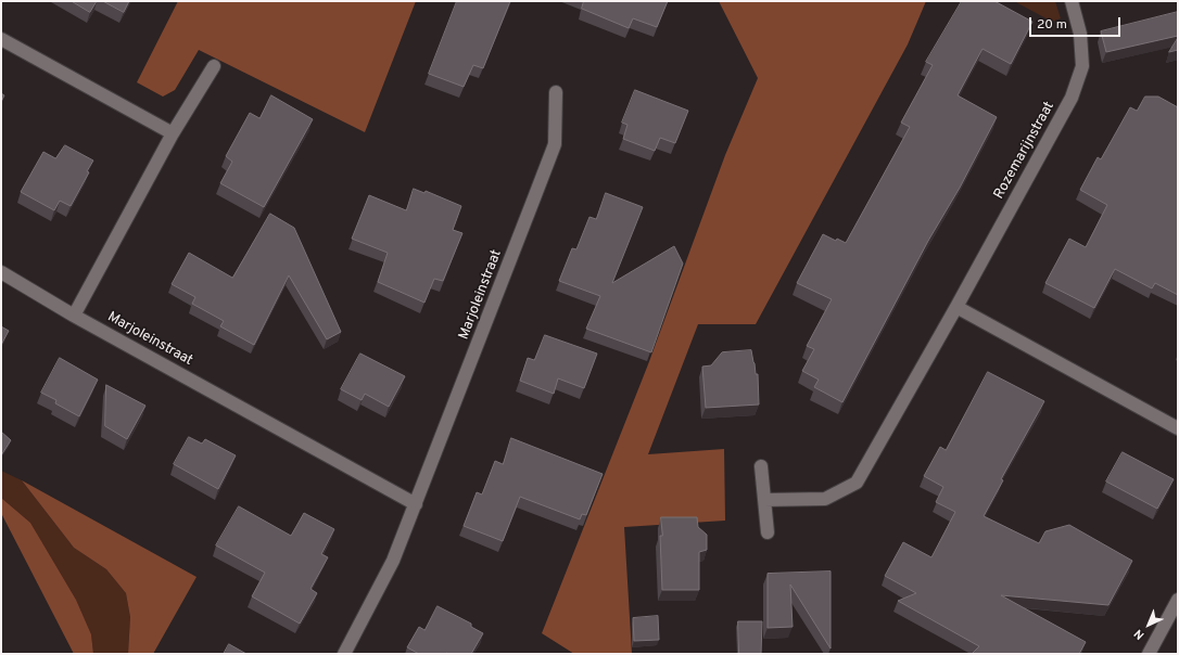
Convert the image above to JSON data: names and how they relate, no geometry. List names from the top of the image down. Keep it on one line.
{"streets":{"street":["Rozemarijnstraat","Marjoleinstraat"]},"scale_bar":"20 m","north":"bottom left"}
